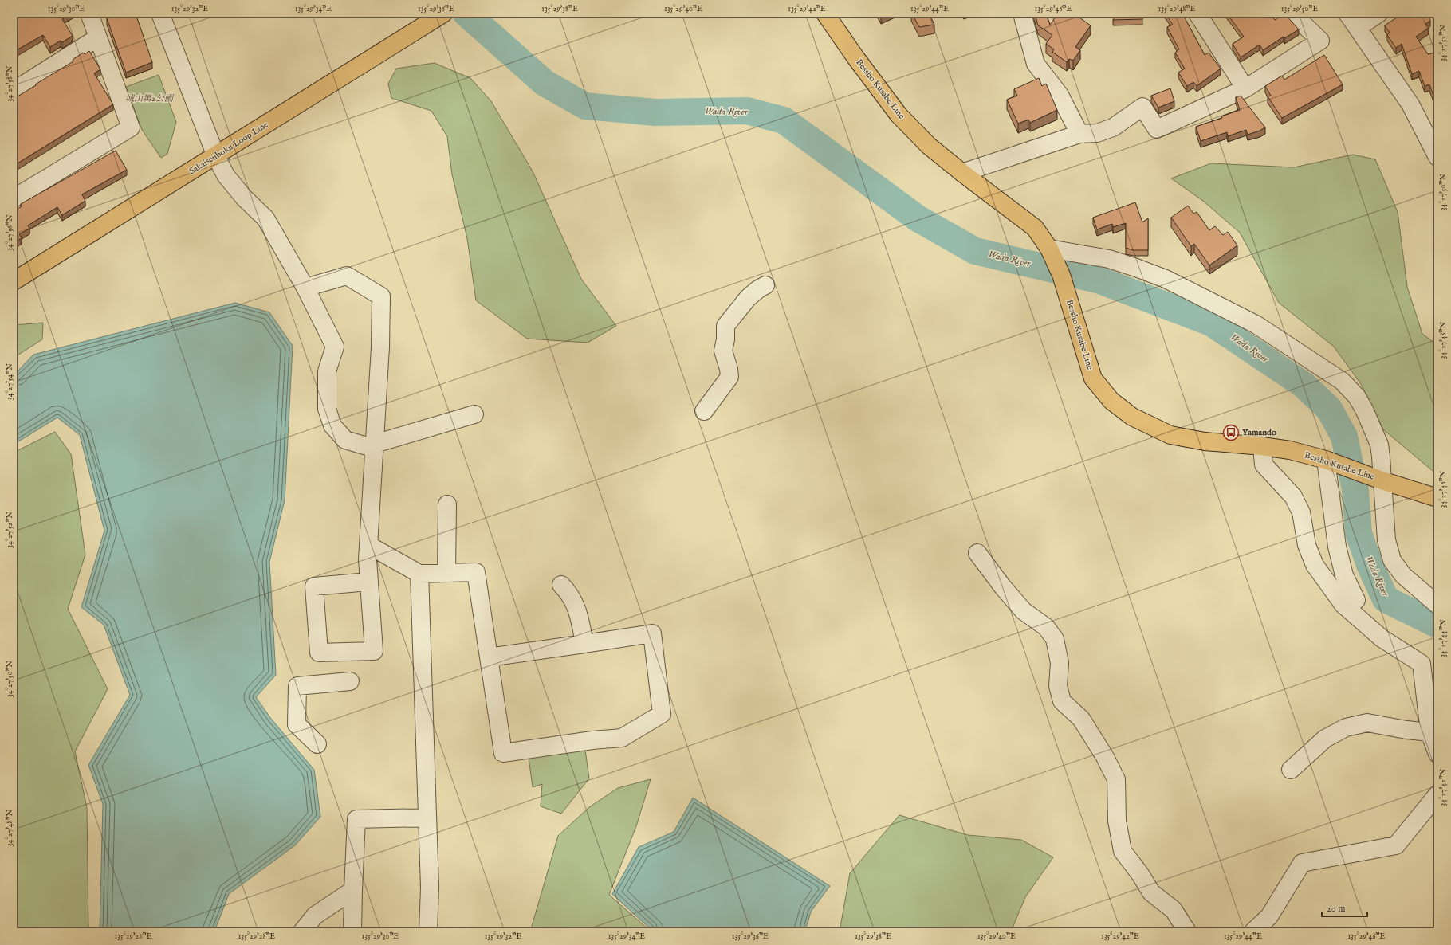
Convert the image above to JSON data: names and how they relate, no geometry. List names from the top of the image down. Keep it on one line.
{"streets":{"main road":["Bessho Kusabe Line","Sakaisenboku Loop Line"]},"water":["Wada River"],"parks":["城山第2公園"],"places":{"bus stop":["Yamando"]},"scale_bar":"20 m","coordinates":["135°29'30\"E","135°29'32\"E","135°29'34\"E","135°29'36\"E","135°29'38\"E","135°29'40\"E","135°29'42\"E","135°29'44\"E","135°29'46\"E","135°29'48\"E","135°29'50\"E","34°27'52\"N","34°27'58\"N","34°27'50\"N","34°27'56\"N","34°27'48\"N","34°27'54\"N","34°27'46\"N","34°27'44\"N","34°27'42\"N","135°29'26\"E","135°29'28\"E"]}
